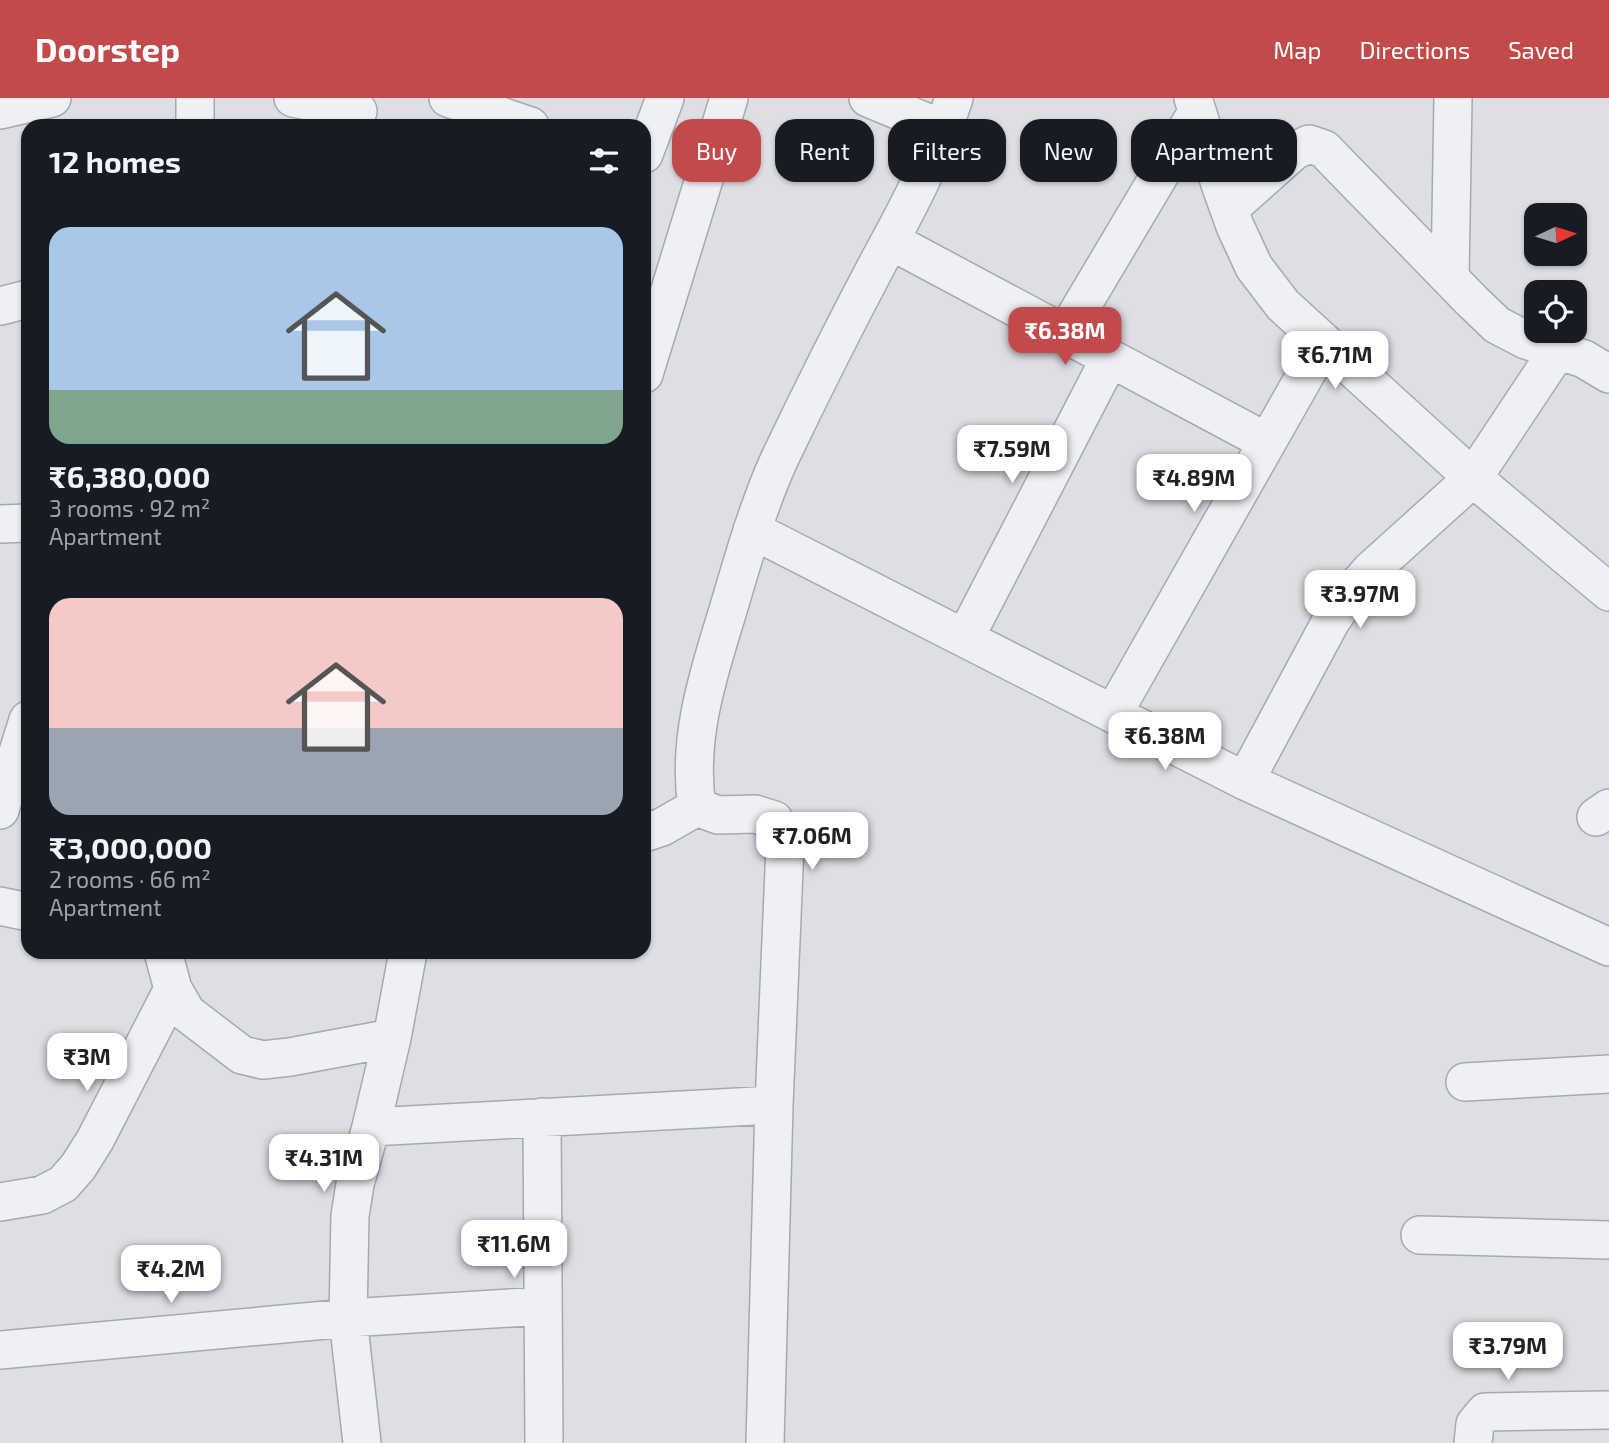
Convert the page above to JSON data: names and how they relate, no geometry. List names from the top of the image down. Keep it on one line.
{"north":"right","page":{"header":"Doorstep","nav":["Map","Directions","Saved"],"chip":["Buy","Rent","Filters","New","Apartment"],"heading":"12 homes","list":[{"name":"₹6,380,000","note":"3 rooms · 92 m² · Apartment"},{"name":"₹3,000,000","note":"2 rooms · 66 m² · Apartment"}],"price":["₹6.38M","₹6.71M","₹7.59M","₹4.89M","₹3.97M","₹6.38M","₹7.06M","₹3M","₹4.31M","₹11.6M","₹4.2M","₹3.79M"]}}
